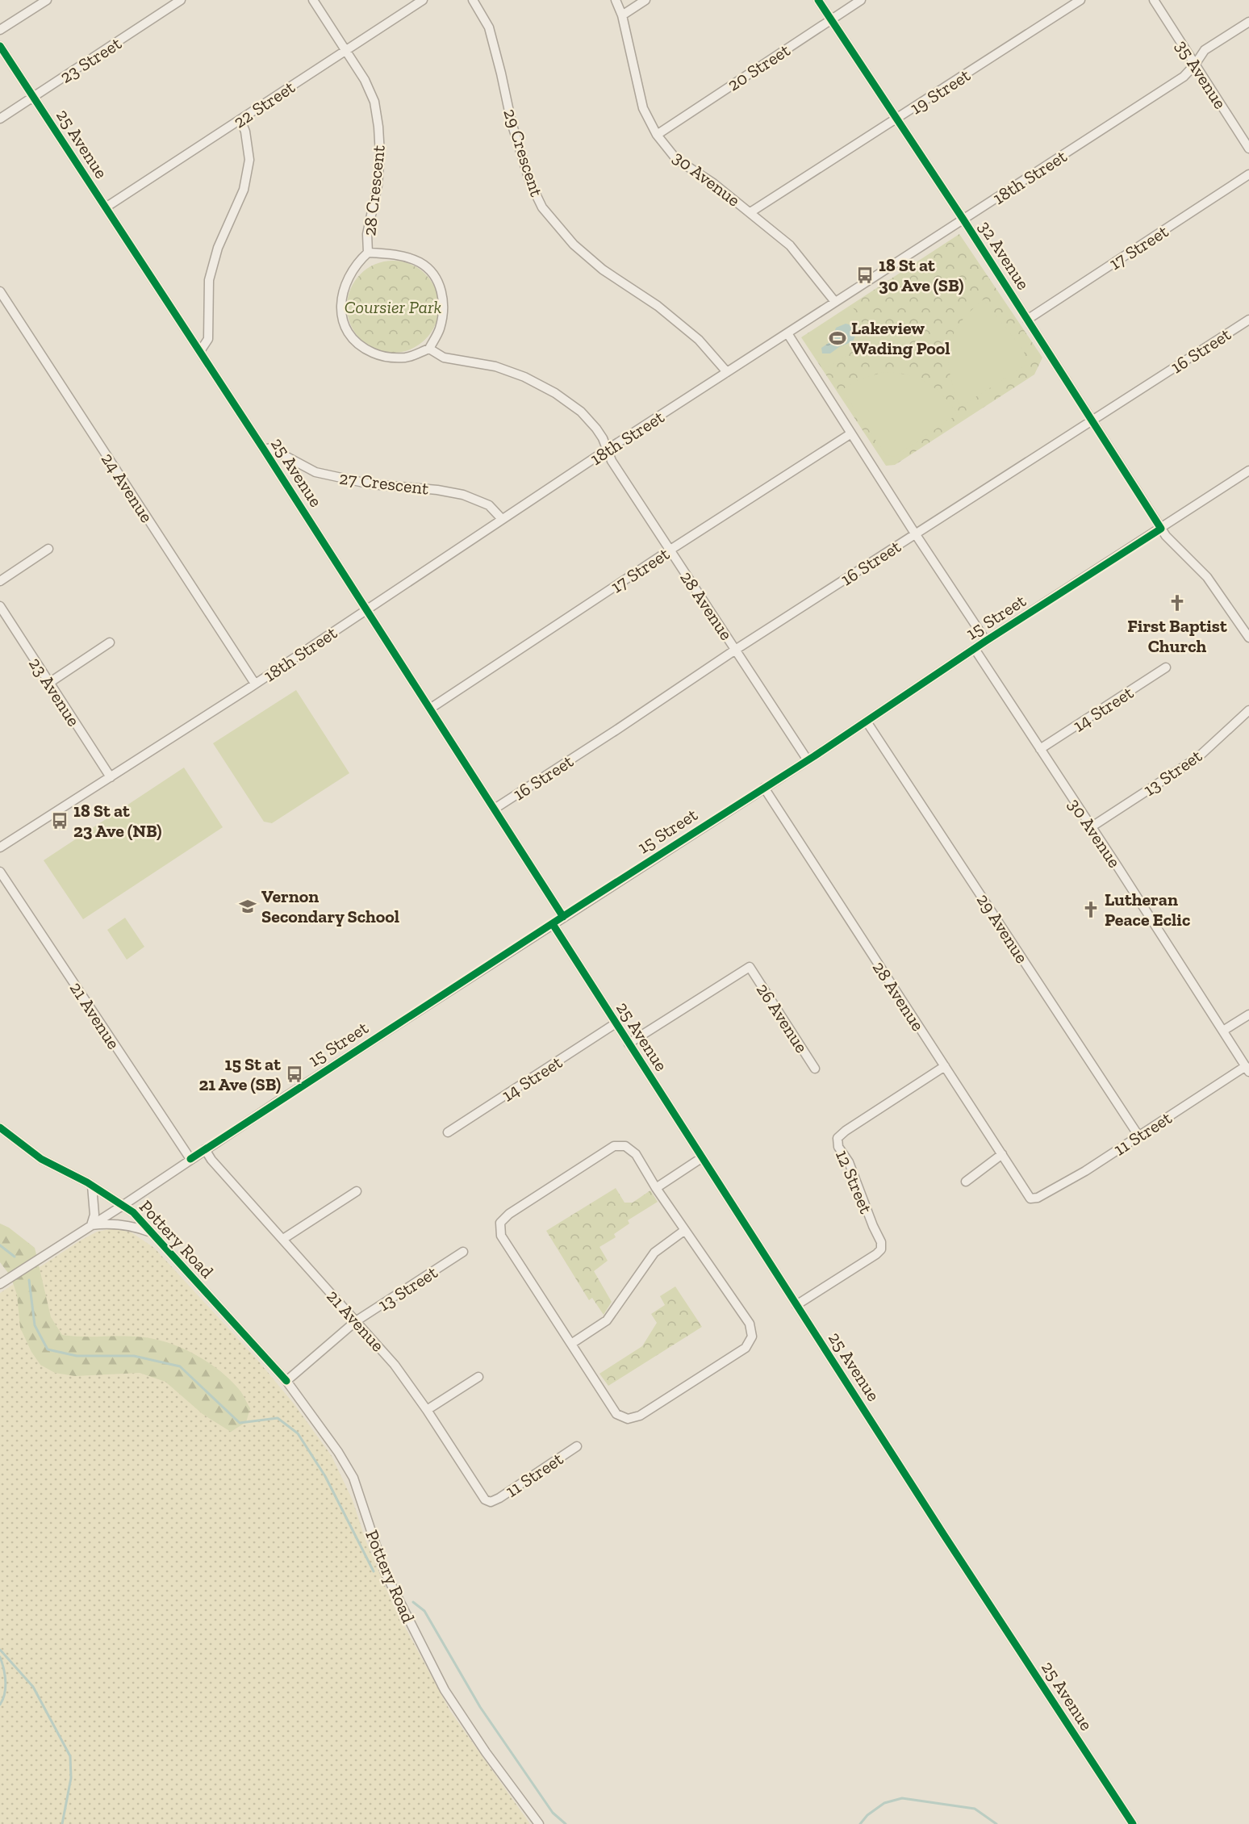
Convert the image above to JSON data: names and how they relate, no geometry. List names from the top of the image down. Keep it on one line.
{"streets":{"street":["23 Street","20 Street","35 Avenue","19 Street","22 Street","25 Avenue","29 Crescent","18th Street","30 Avenue","28 Crescent","17 Street","32 Avenue","16 Street","27 Crescent","24 Avenue","28 Avenue","15 Street","23 Avenue","14 Street","13 Street","29 Avenue","21 Avenue","26 Avenue","11 Street","12 Street","Pottery Road"]},"crossings":[["23 Street","25 Avenue"],["20 Street","30 Avenue"],["20 Street","32 Avenue"],["35 Avenue","18th Street"],["19 Street","30 Avenue"],["19 Street","32 Avenue"],["22 Street","25 Avenue"],["22 Street","28 Crescent"],["25 Avenue","18th Street"],["25 Avenue","17 Street"],["25 Avenue","16 Street"],["25 Avenue","27 Crescent"],["25 Avenue","15 Street"],["25 Avenue","14 Street"],["25 Avenue","26 Avenue"],["25 Avenue","12 Street"],["29 Crescent","18th Street"],["18th Street","30 Avenue"],["18th Street","32 Avenue"],["18th Street","27 Crescent"],["18th Street","24 Avenue"],["18th Street","28 Avenue"],["18th Street","23 Avenue"],["30 Avenue","15 Street"],["30 Avenue","14 Street"],["30 Avenue","13 Street"],["30 Avenue","11 Street"],["17 Street","32 Avenue"],["17 Street","28 Avenue"],["32 Avenue","16 Street"],["32 Avenue","15 Street"],["16 Street","28 Avenue"],["28 Avenue","15 Street"],["28 Avenue","11 Street"],["28 Avenue","12 Street"],["15 Street","29 Avenue"],["15 Street","21 Avenue"],["15 Street","Pottery Road"],["13 Street","21 Avenue"],["13 Street","Pottery Road"],["29 Avenue","11 Street"],["21 Avenue","11 Street"]],"parks":["Coursier Park"],"places":{"bus stop":["18 St at 30 Ave (SB)","18 St at 23 Ave (NB)","15 St at 21 Ave (SB)"],"sports":["Lakeview Wading Pool"],"church":["First Baptist Church","Lutheran Peace Eclic"],"school or university":["Vernon Secondary School"]}}
